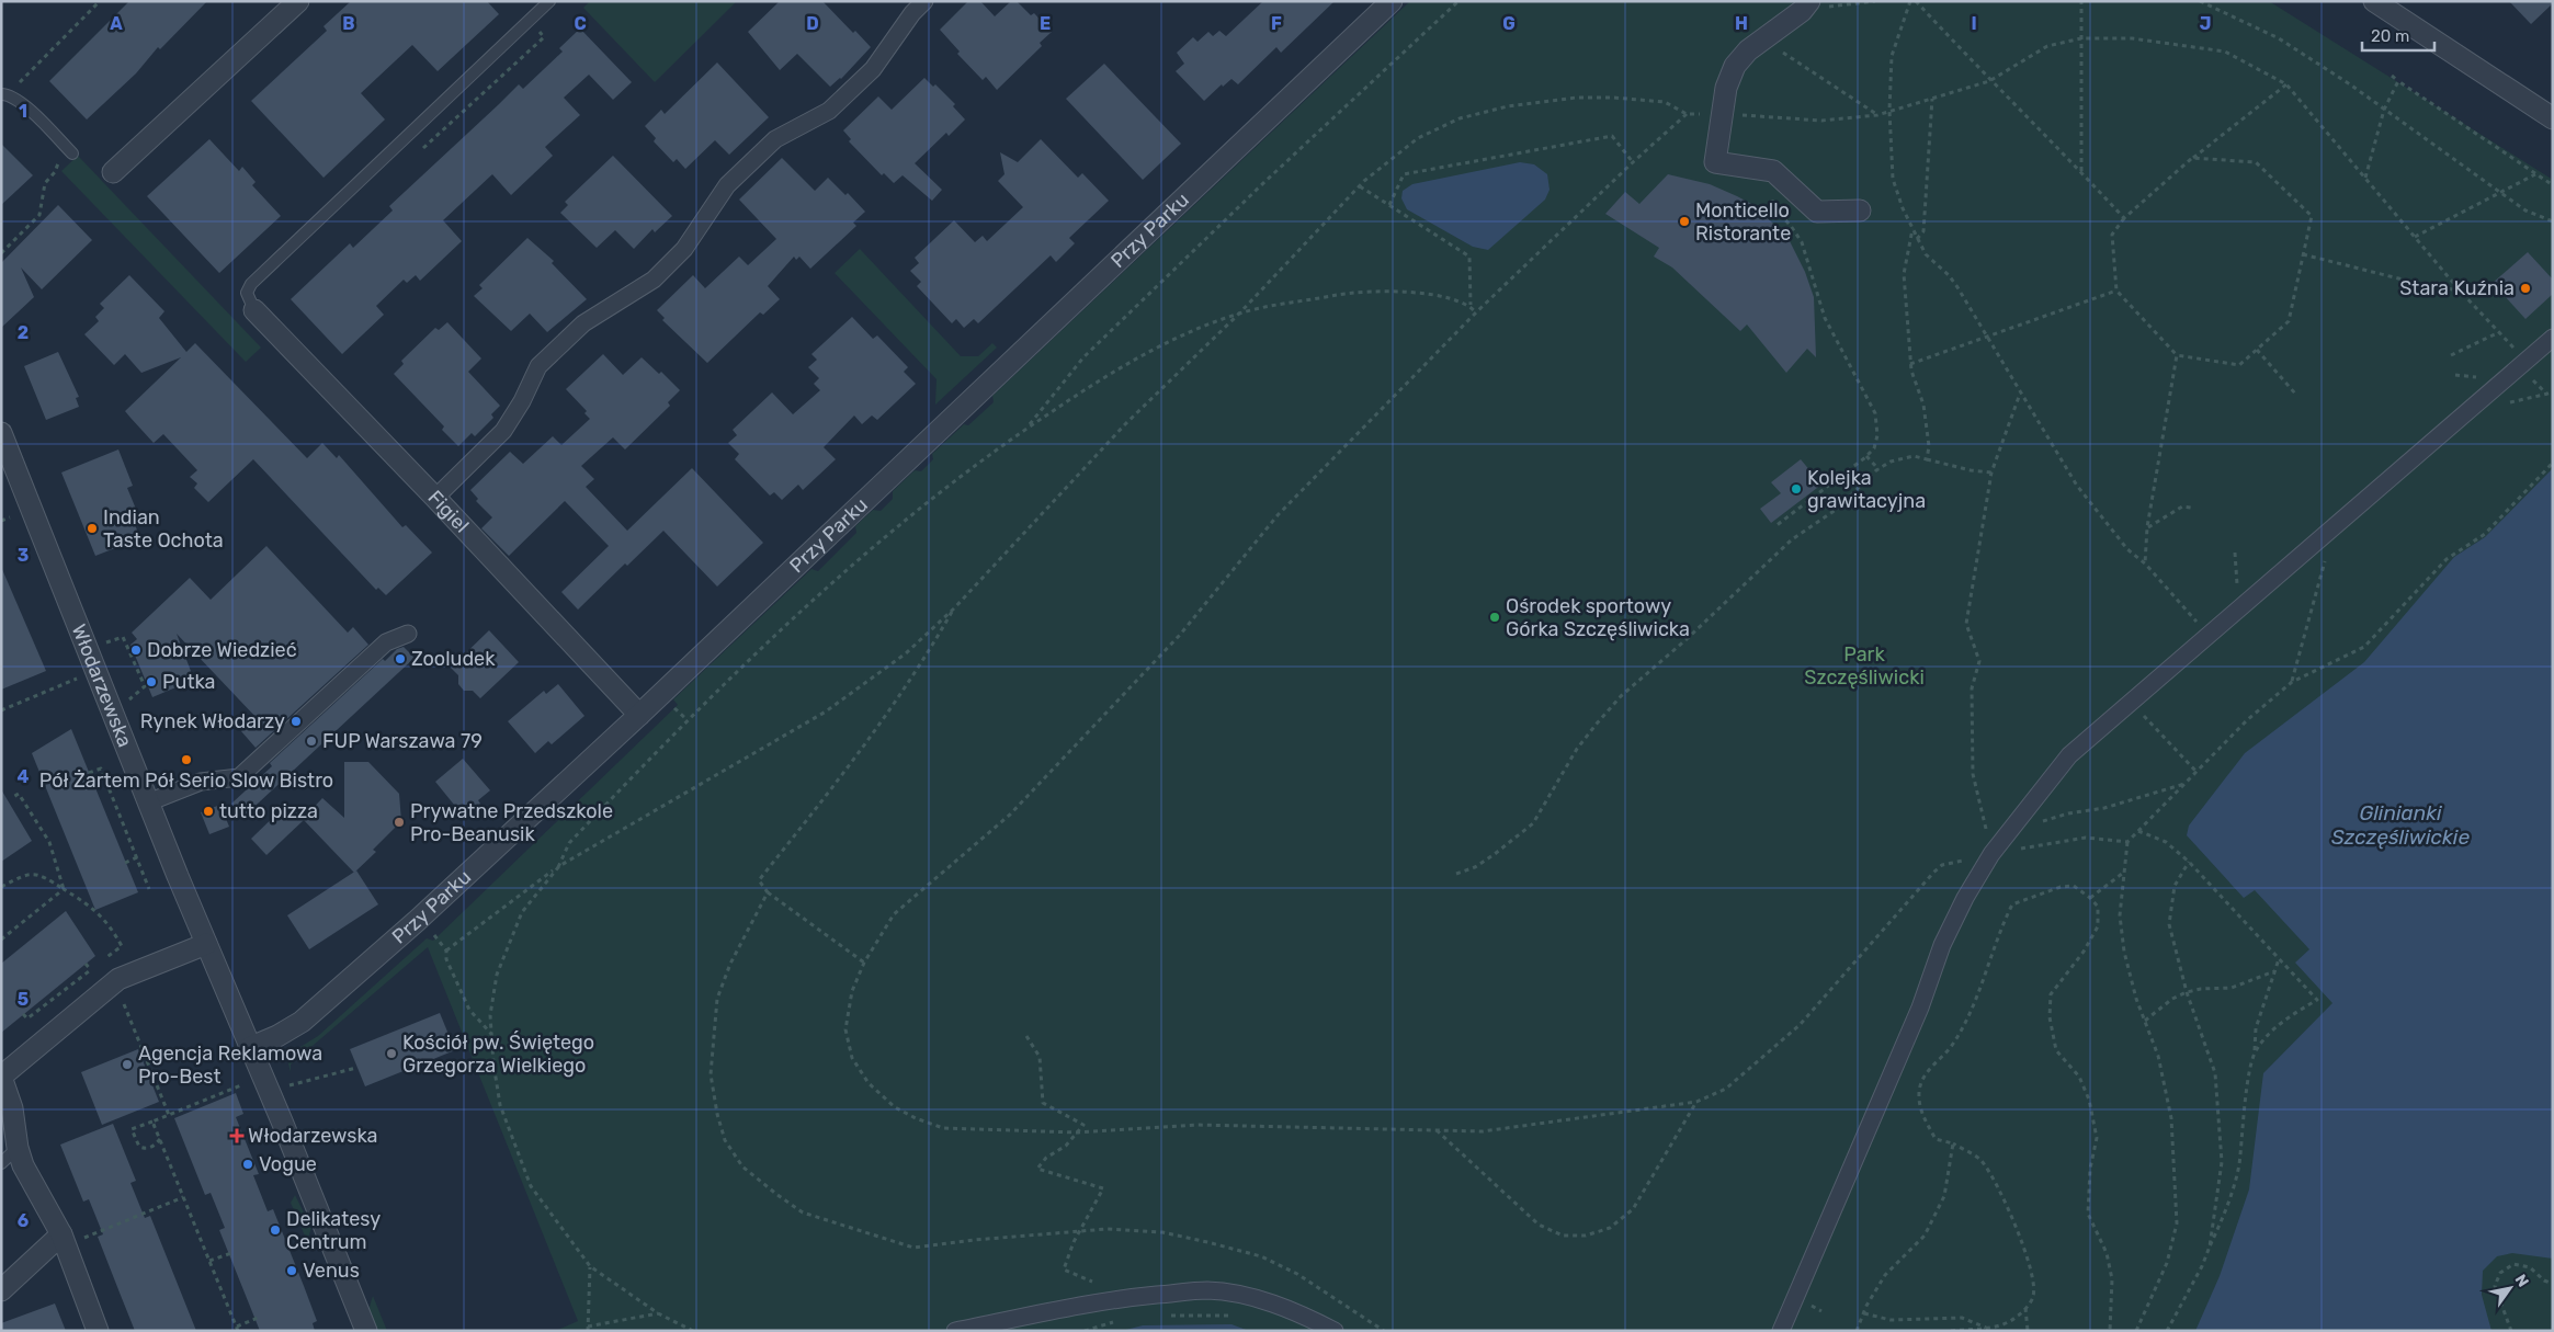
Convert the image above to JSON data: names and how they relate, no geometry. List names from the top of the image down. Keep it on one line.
{"streets":{"street":["Przy Parku","Figiel","Włodarzewska"]},"crossings":[["Przy Parku","Figiel"],["Przy Parku","Włodarzewska"]],"water":["Glinianki Szczęśliwickie"],"parks":["Park Szczęśliwicki"],"places":{"other":["Monticello Ristorante","Stara Kuźnia","Kolejka grawitacyjna","Indian Taste Ochota","Ośrodek sportowy Górka Szczęśliwicka","Dobrze Wiedzieć","Zooludek","Putka","Rynek Włodarzy","FUP Warszawa 79","Pół Żartem Pół Serio Slow Bistro","tutto pizza","Prywatne Przedszkole Pro-Beanusik","Kościół pw. Świętego Grzegorza Wielkiego","Agencja Reklamowa Pro-Best","Vogue","Delikatesy Centrum","Venus"],"health":["Włodarzewska"]},"scale_bar":"20 m","north":"top right","grid":{"columns":["A","B","C","D","E","F","G","H","I","J"],"rows":["1","2","3","4","5","6"]}}
